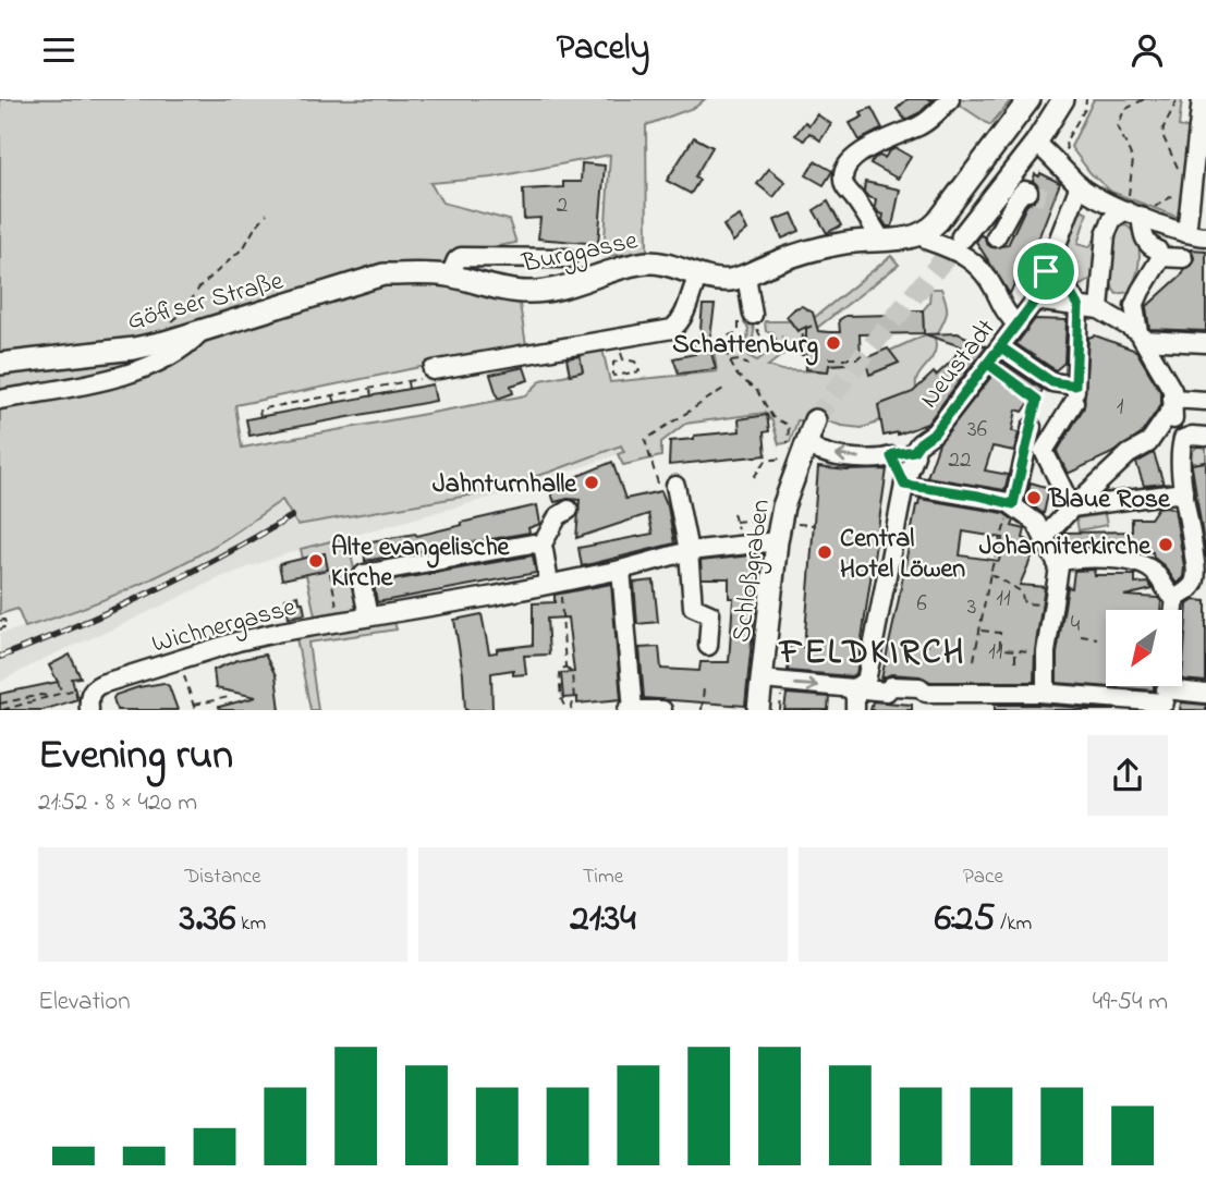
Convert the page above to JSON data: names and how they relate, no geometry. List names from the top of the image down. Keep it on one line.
{"streets":{"main road":["Burggasse","Göfiser Straße","Schloßgraben"],"street":["Neustadt","Wichnergasse"]},"crossings":[["Burggasse","Göfiser Straße"],["Schloßgraben","Wichnergasse"]],"districts":["FELDKIRCH"],"places":["Schattenburg","Jahnturnhalle","Blaue Rose","Johanniterkirche","Central Hotel Löwen","Alte evangelische Kirche"],"house_numbers":["2","1","36","22","11","6","3","4","11"],"north":"bottom left","page":{"header":"Pacely","heading":["Evening run","21:52 · 8 × 420 m"],"stats":[["Distance","3.36 km"],["Time","21:34"],["Pace","6:25 /km"]],"chart":["Elevation","49–54 m"]}}
